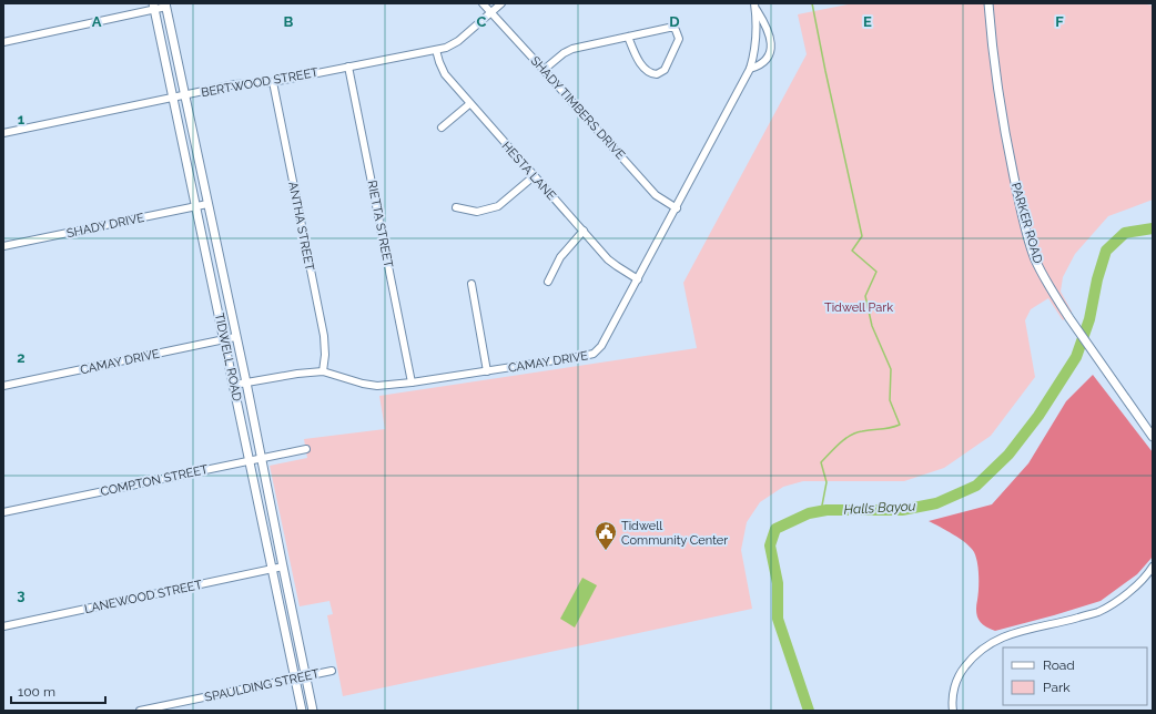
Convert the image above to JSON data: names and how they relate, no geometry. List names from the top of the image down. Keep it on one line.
{"streets":{"main road":["PARKER ROAD","TIDWELL ROAD"],"street":["BERTWOOD STREET","SHADY TIMBERS DRIVE","HESTA LANE","RIETTA STREET","SHADY DRIVE","ANTHA STREET","CAMAY DRIVE","COMPTON STREET","LANEWOOD STREET","SPAULDING STREET"]},"crossings":[["BERTWOOD STREET","SHADY TIMBERS DRIVE"],["BERTWOOD STREET","HESTA LANE"],["BERTWOOD STREET","RIETTA STREET"],["BERTWOOD STREET","ANTHA STREET"],["BERTWOOD STREET","TIDWELL ROAD"],["SHADY TIMBERS DRIVE","CAMAY DRIVE"],["HESTA LANE","CAMAY DRIVE"],["RIETTA STREET","CAMAY DRIVE"],["SHADY DRIVE","TIDWELL ROAD"],["ANTHA STREET","CAMAY DRIVE"],["TIDWELL ROAD","CAMAY DRIVE"],["TIDWELL ROAD","COMPTON STREET"],["TIDWELL ROAD","LANEWOOD STREET"],["TIDWELL ROAD","SPAULDING STREET"]],"water":["Halls Bayou"],"parks":["Tidwell Park"],"places":{"public building":["Tidwell Community Center"]},"legend":["Road","Park"],"scale_bar":"100 m","grid":{"columns":["A","B","C","D","E","F"],"rows":["1","2","3"]}}
